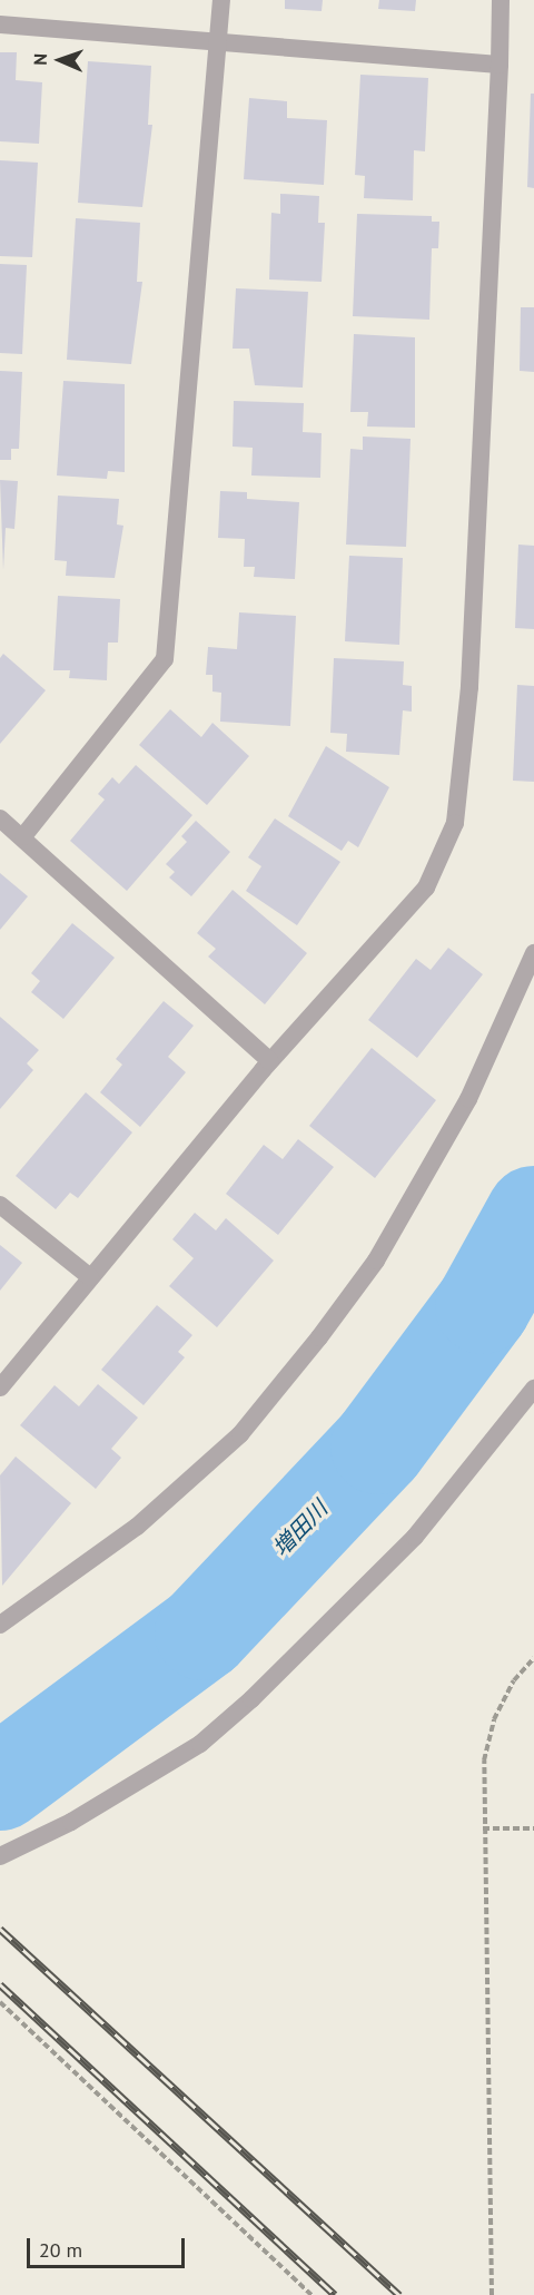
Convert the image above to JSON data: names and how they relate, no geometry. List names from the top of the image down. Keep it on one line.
{"water":["増田川"],"scale_bar":"20 m","north":"left"}
